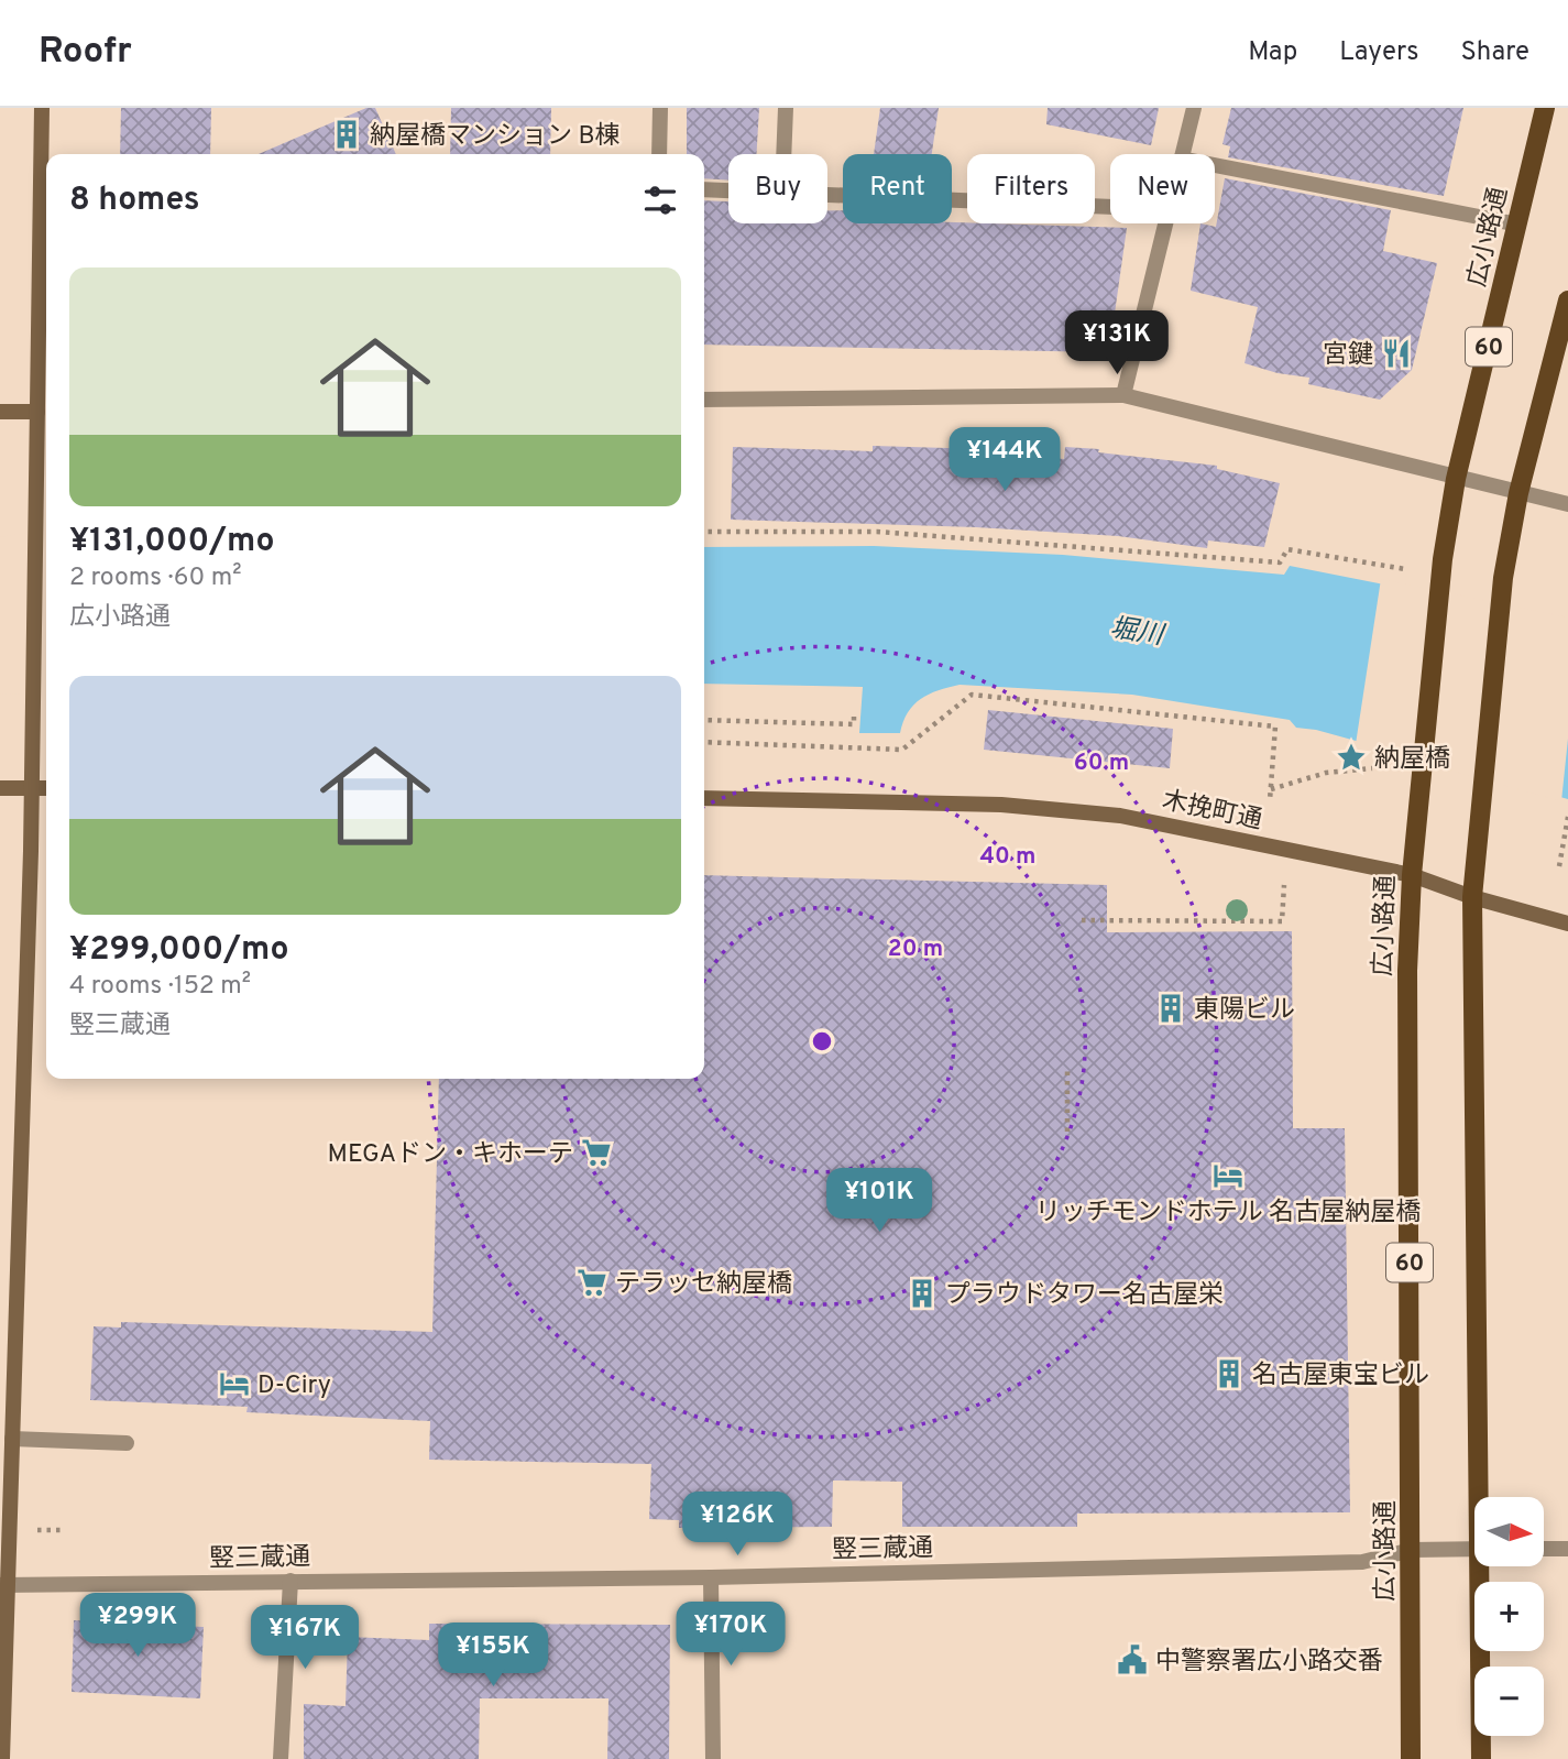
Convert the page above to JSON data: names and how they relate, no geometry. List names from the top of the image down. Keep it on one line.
{"streets":{"main road":["広小路通","60"],"street":["木挽町通","竪三蔵通"]},"crossings":[["広小路通","木挽町通"],["広小路通","竪三蔵通"]],"water":["堀川"],"places":{"building":["納屋橋マンション B棟","東陽ビル","プラウドタワー名古屋栄","名古屋東宝ビル"],"restaurant":["宮鍵"],"place":["納屋橋"],"supermarket":["MEGAドン・キホーテ","テラッセ納屋橋"],"hotel":["リッチモンドホテル 名古屋納屋橋","D-Ciry"],"public building":["中警察署広小路交番"]},"north":"right","page":{"header":"Roofr","nav":["Map","Layers","Share"],"chip":["Buy","Rent","Filters","New"],"heading":"8 homes","list":[{"name":"¥131,000/mo","note":"2 rooms · 60 m² · 広小路通"},{"name":"¥299,000/mo","note":"4 rooms · 152 m² · 竪三蔵通"}],"price":["¥131K","¥144K","¥101K","¥126K","¥299K","¥170K","¥167K","¥155K"],"map_buttons":["+","−"]},"rings":["60 m","40 m","20 m"]}
